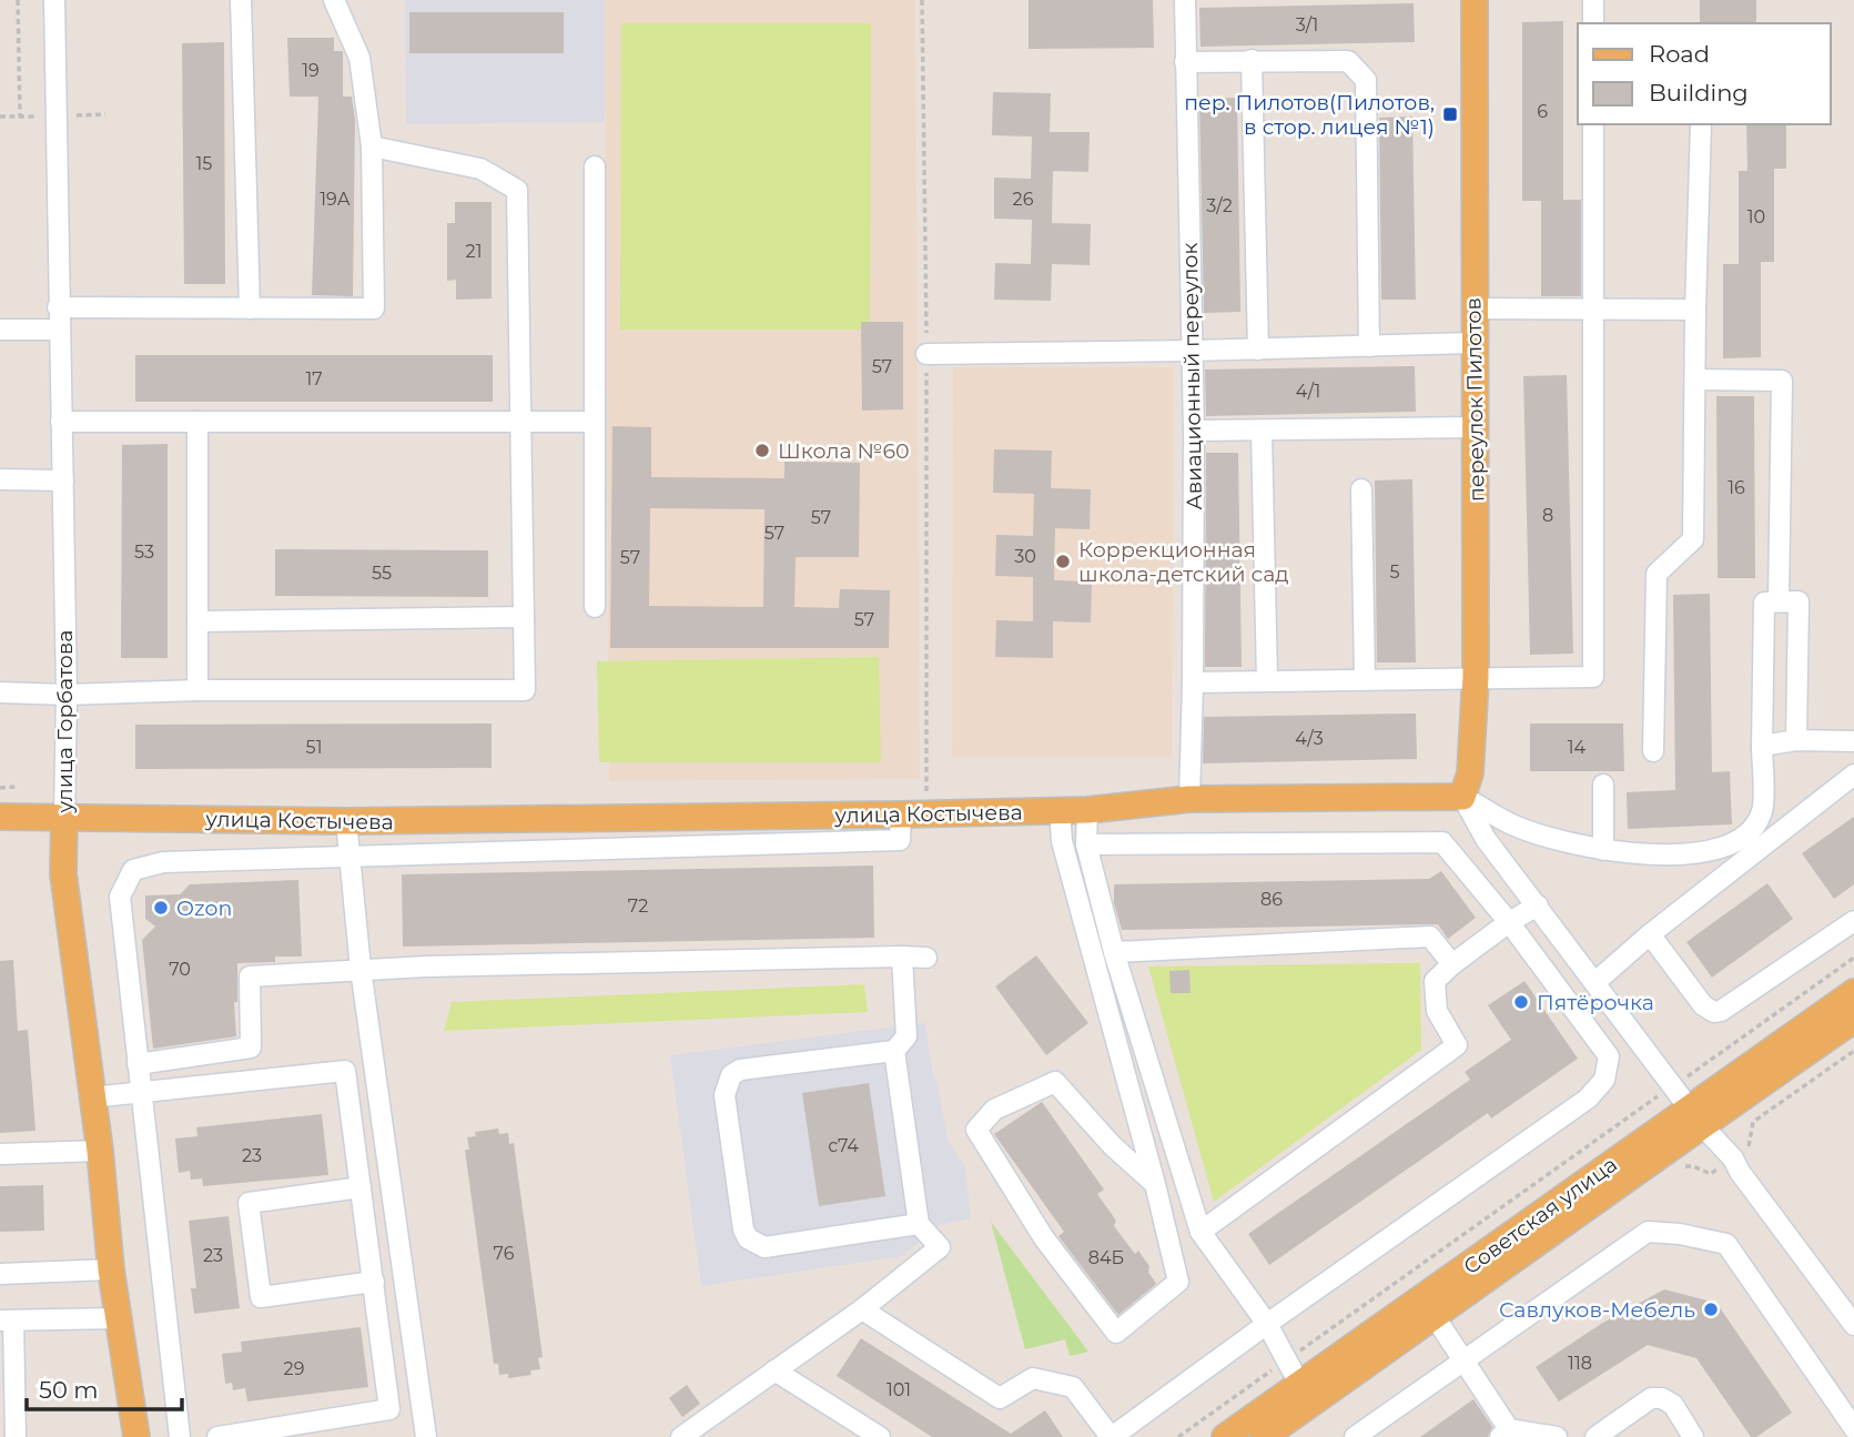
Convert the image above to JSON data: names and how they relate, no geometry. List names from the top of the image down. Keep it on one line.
{"streets":{"main road":["переулок Пилотов","улица Горбатова","улица Костычева","Советская улица"],"street":["Авиационный переулок"]},"crossings":[["Авиационный переулок","улица Костычева"],["переулок Пилотов","улица Костычева"],["улица Горбатова","улица Костычева"]],"places":{"transit":["пер. Пилотов(Пилотов, в стор. лицея №1)"],"other":["Школа №60","Коррекционная школа-детский сад","Ozon","Пятёрочка","Савлуков-Мебель"]},"house_numbers":["3/1","19","6","15","19А","26","3/2","10","21","57","17","4/1","16","8","57","57","53","30","57","5","55","57","4/3","51","14","86","72","70","с74","23","76","23","84Б","118","29","101"],"legend":["Road","Building"],"scale_bar":"50 m"}
